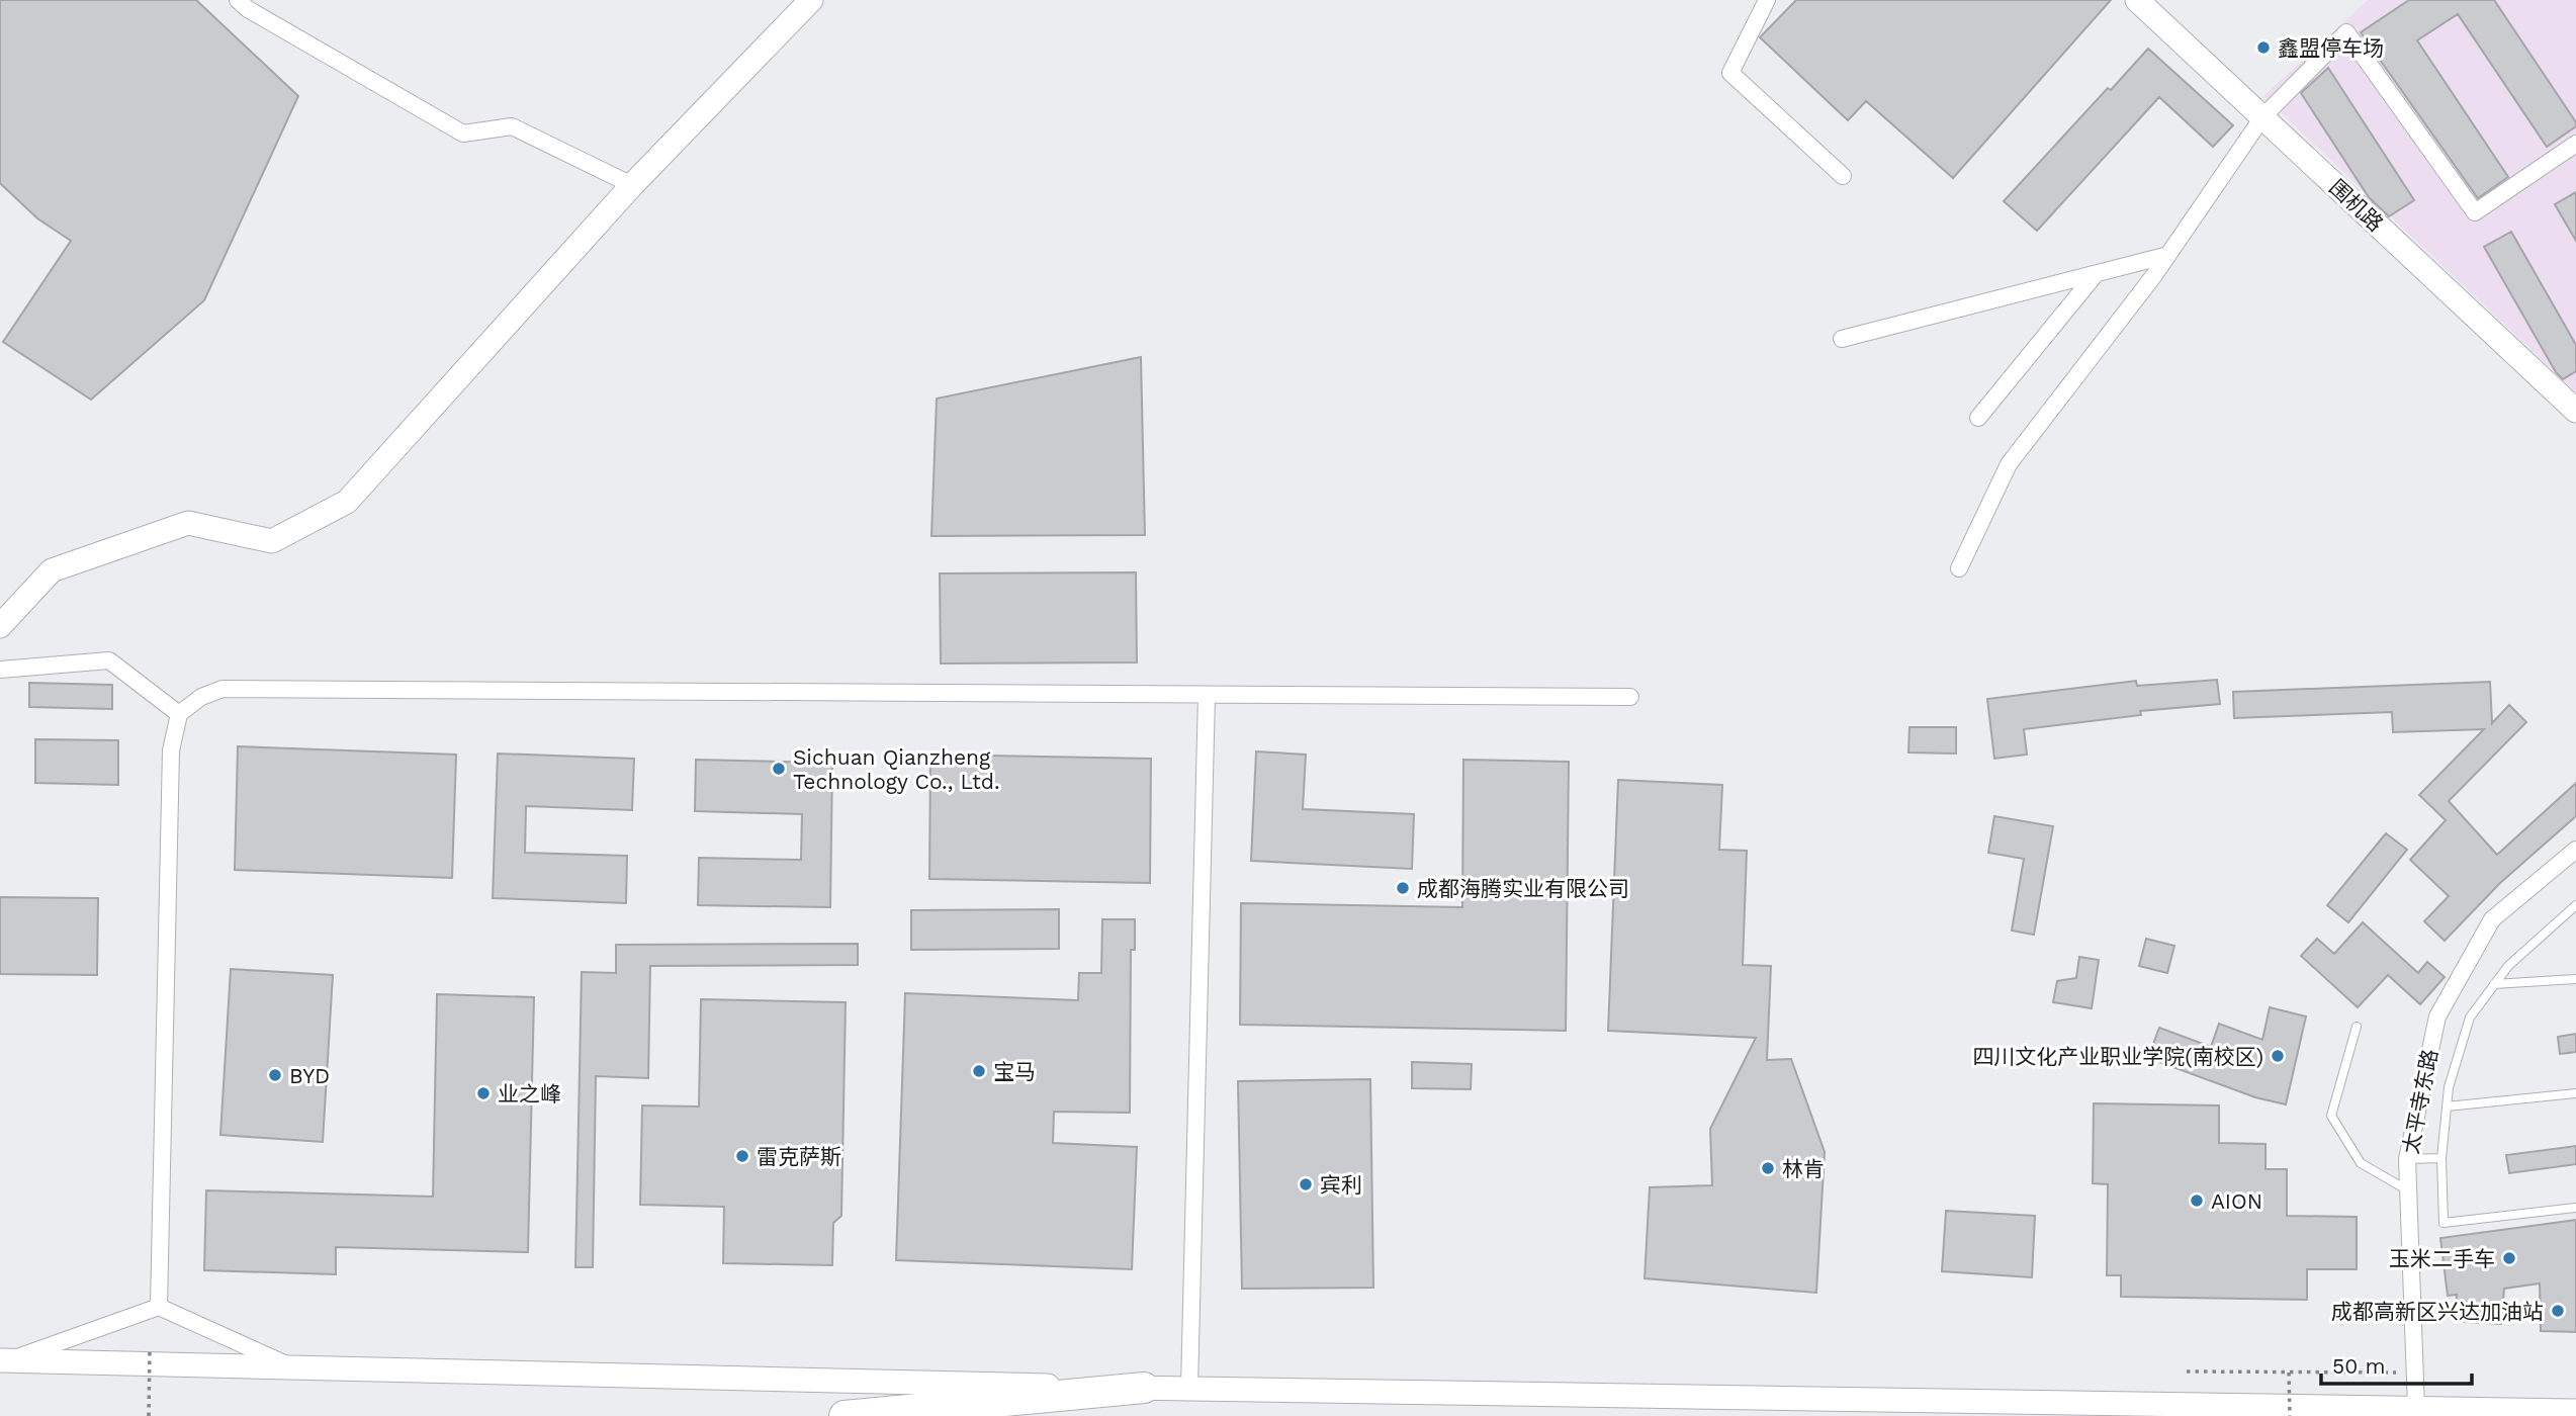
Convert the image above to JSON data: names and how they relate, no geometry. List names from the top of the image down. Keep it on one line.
{"streets":{"main road":["围机路"],"street":["太平寺东路"]},"places":["鑫盟停车场","Sichuan Qianzheng Technology Co., Ltd.","成都海腾实业有限公司","四川文化产业职业学院(南校区)","宝马","BYD","业之峰","雷克萨斯","林肯","宾利","AION","玉米二手车","成都高新区兴达加油站"],"scale_bar":"50 m"}
